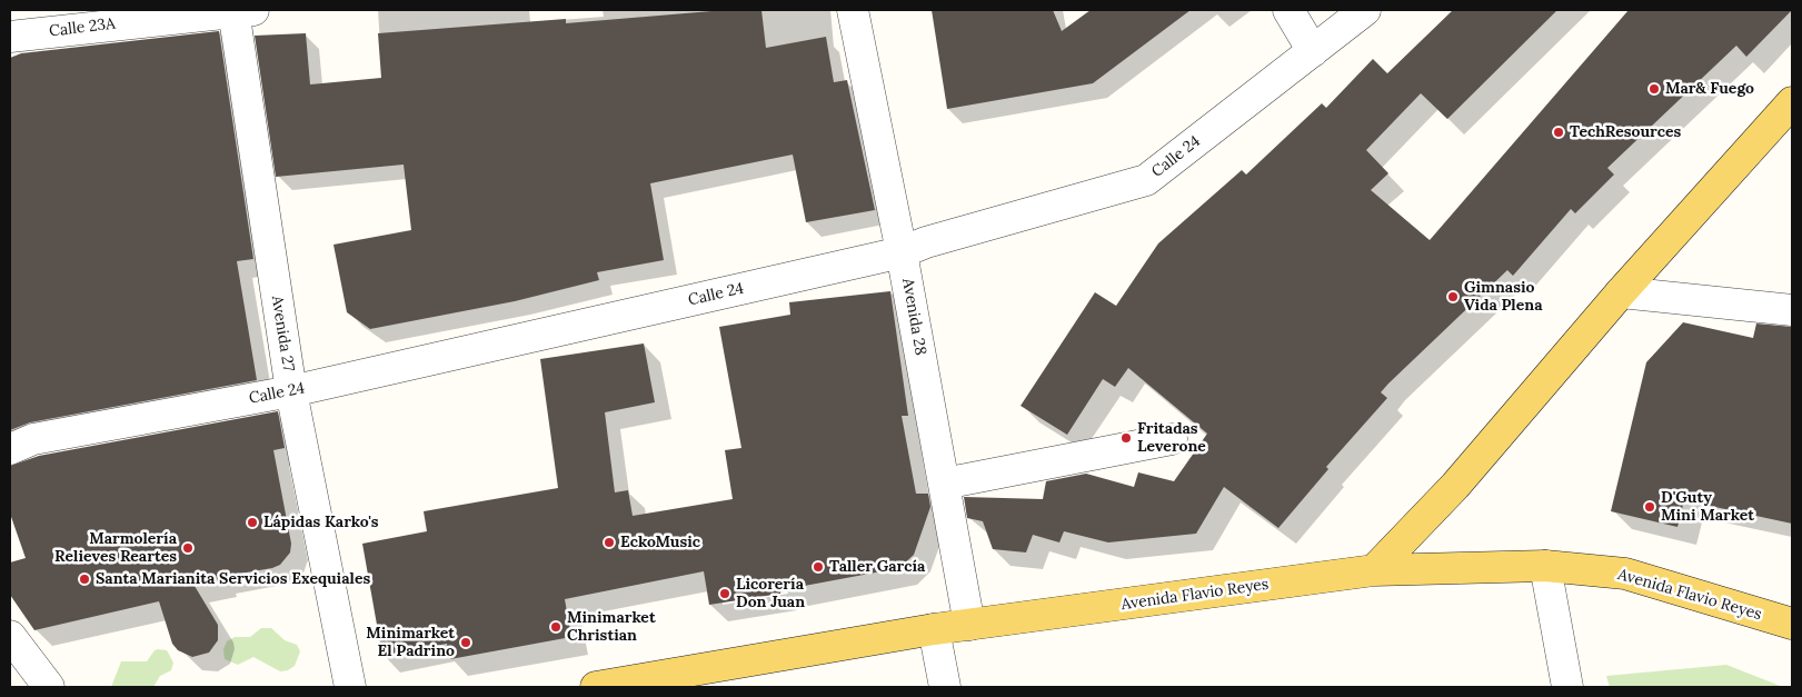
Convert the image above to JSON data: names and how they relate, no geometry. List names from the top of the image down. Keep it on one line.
{"streets":{"main road":["Avenida Flavio Reyes"],"street":["Calle 23A","Calle 24","Avenida 28","Avenida 27"]},"crossings":[["Calle 23A","Avenida 27"],["Calle 24","Avenida 28"],["Calle 24","Avenida 27"],["Avenida 28","Avenida Flavio Reyes"]],"places":["Mar& Fuego","TechResources","Gimnasio Vida Plena","Fritadas Leverone","D'Guty Mini Market","Lápidas Karko's","EckoMusic","Marmolería Relieves Reartes","Taller García","Santa Marianita Servicios Exequiales","Licorería Don Juan","Minimarket Christian","Minimarket El Padrino"]}
